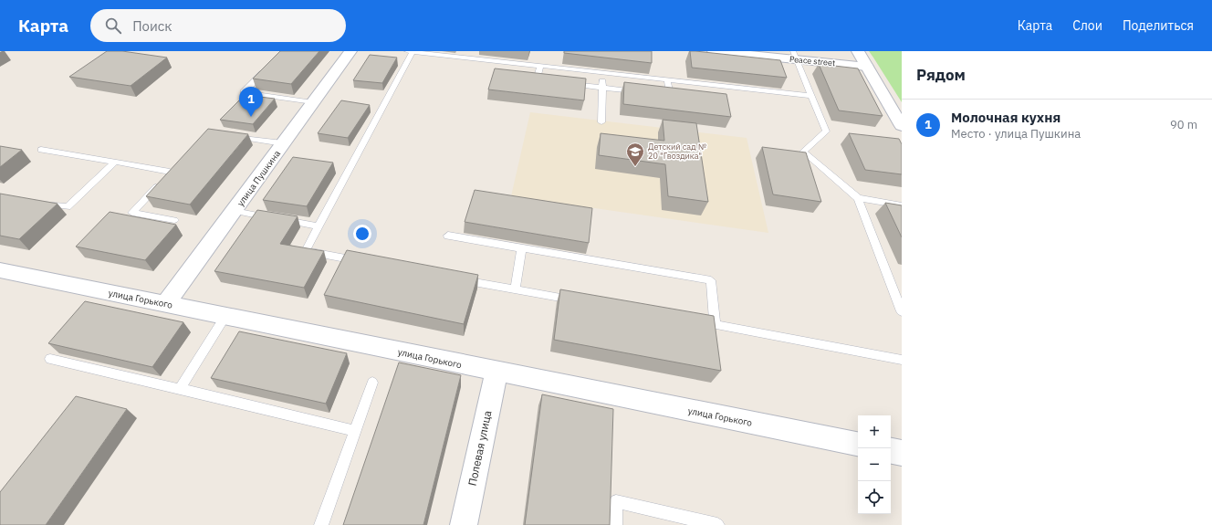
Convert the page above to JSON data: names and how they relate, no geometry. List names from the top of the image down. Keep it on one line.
{"streets":{"street":["Peace street","улица Пушкина","улица Горького","Полевая улица"]},"crossings":[["улица Пушкина","улица Горького"],["улица Горького","Полевая улица"]],"places":{"school or university":["Детский сад № 20 \"Гвоздика\""]},"page":{"header":"Карта","search":"Поиск","nav":["Карта","Слои","Поделиться"],"heading":"Рядом","pins":"1","list":[{"mark":"1","name":"Молочная кухня","note":"Место · улица Пушкина","value":"90 m"}],"map_buttons":["+","−"]}}
